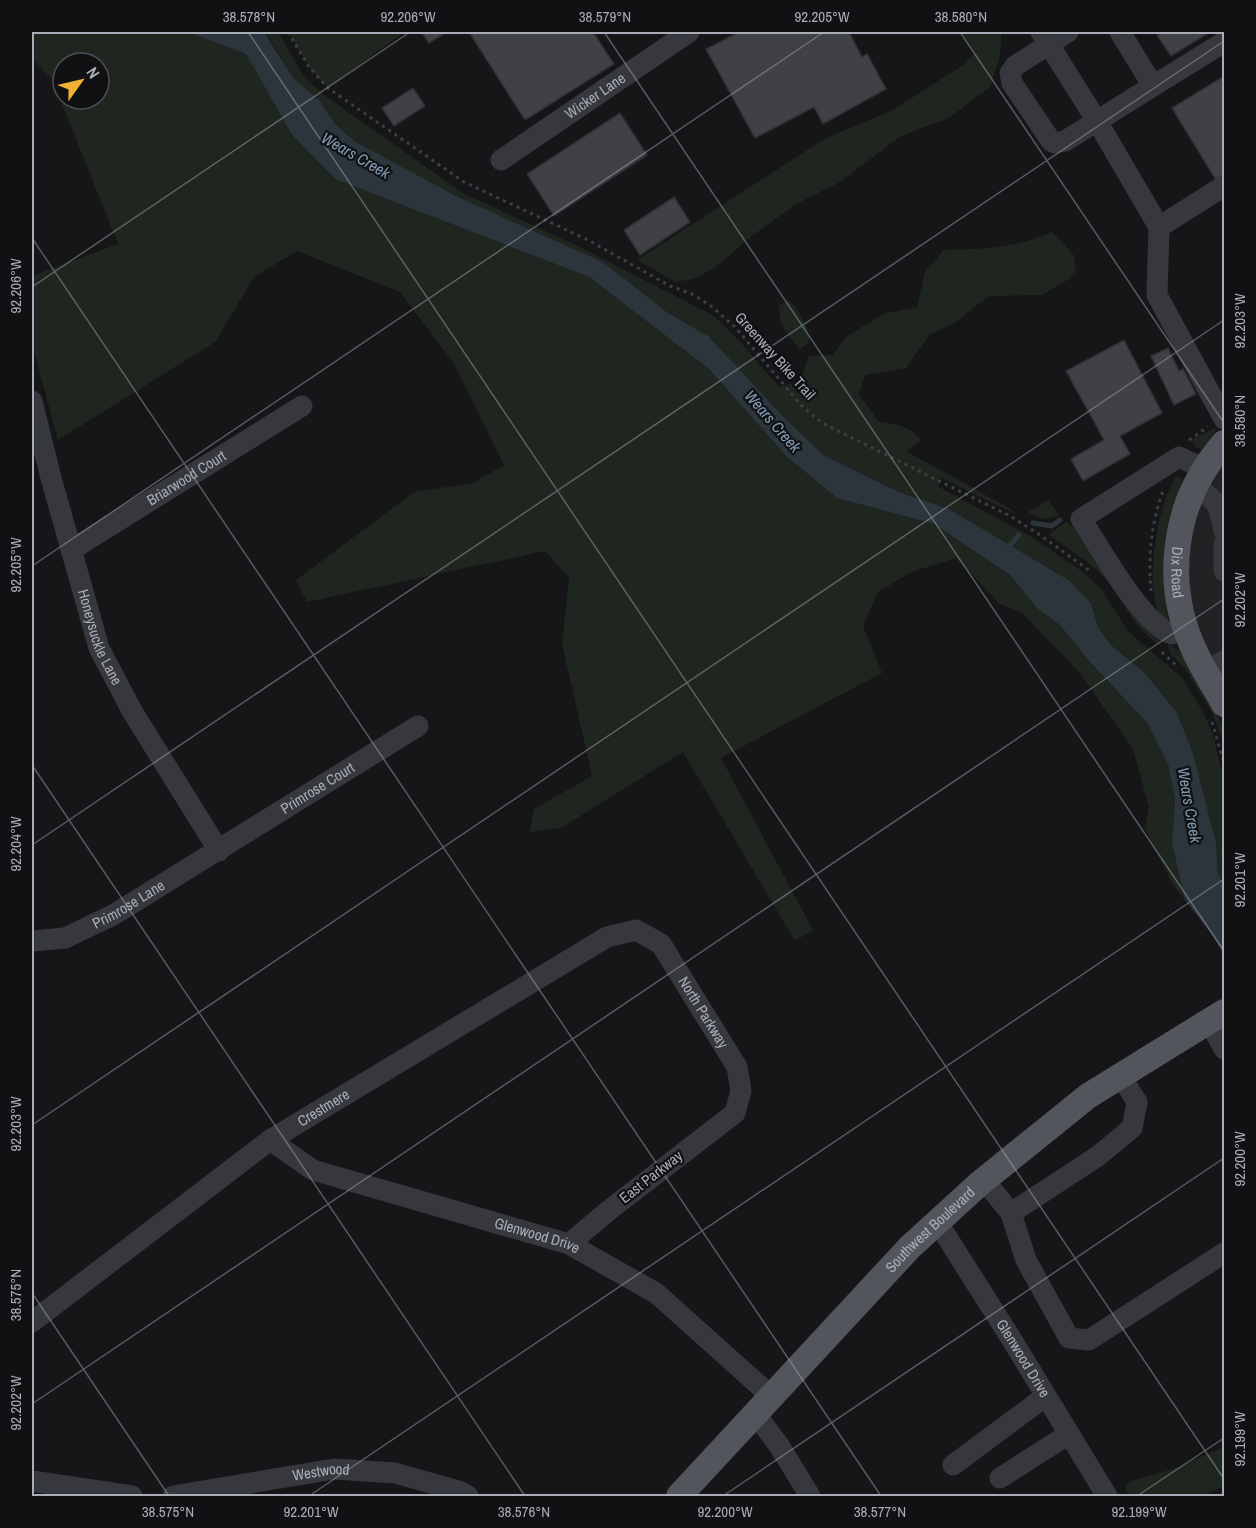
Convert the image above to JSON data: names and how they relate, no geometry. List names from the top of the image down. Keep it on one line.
{"streets":{"main road":["Dix Road","Southwest Boulevard"],"street":["Wicker Lane","Briarwood Court","Honeysuckle Lane","Primrose Court","Primrose Lane","North Parkway","Crestmere","East Parkway","Glenwood Drive","Westwood"],"path":["Greenway Bike Trail"]},"crossings":[["Briarwood Court","Honeysuckle Lane"],["Honeysuckle Lane","Primrose Court"],["Honeysuckle Lane","Primrose Lane"],["Primrose Court","Primrose Lane"],["North Parkway","Crestmere"],["North Parkway","East Parkway"],["Crestmere","Glenwood Drive"],["East Parkway","Glenwood Drive"],["Southwest Boulevard","Glenwood Drive"]],"water":["Wears Creek"],"north":"top right","coordinates":["38.578°N","92.206°W","38.579°N","92.205°W","38.580°N","92.203°W","92.202°W","92.204°W","92.201°W","92.200°W","38.575°N","92.199°W","38.576°N","38.577°N"]}
